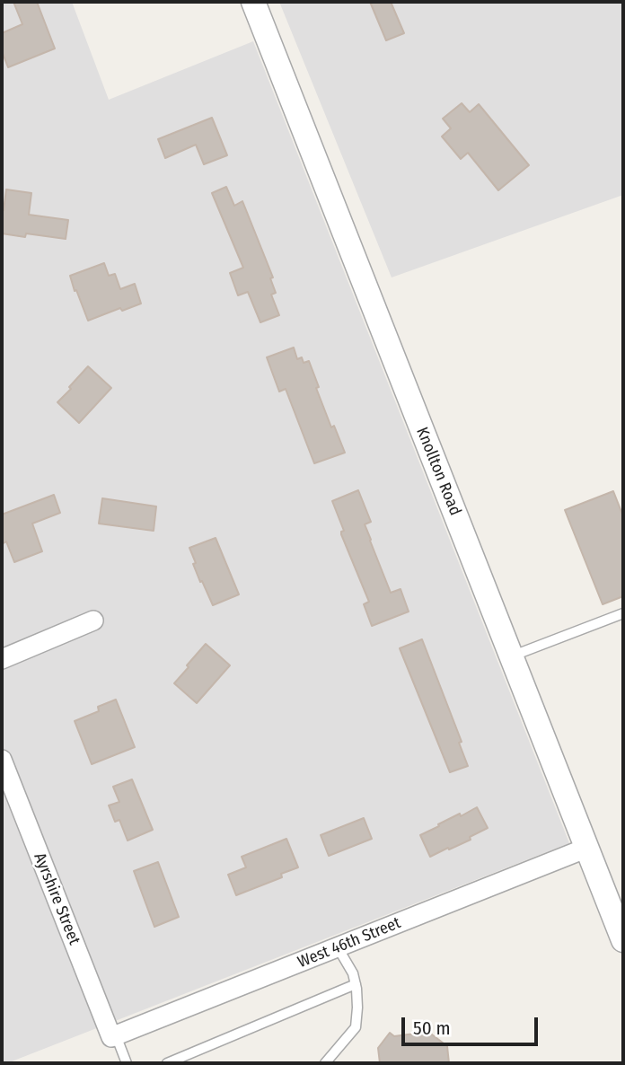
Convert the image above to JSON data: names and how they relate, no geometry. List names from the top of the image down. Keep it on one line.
{"streets":{"street":["Knollton Road","Ayrshire Street","West 46th Street"]},"crossings":[["Knollton Road","West 46th Street"],["Ayrshire Street","West 46th Street"]],"scale_bar":"50 m"}
